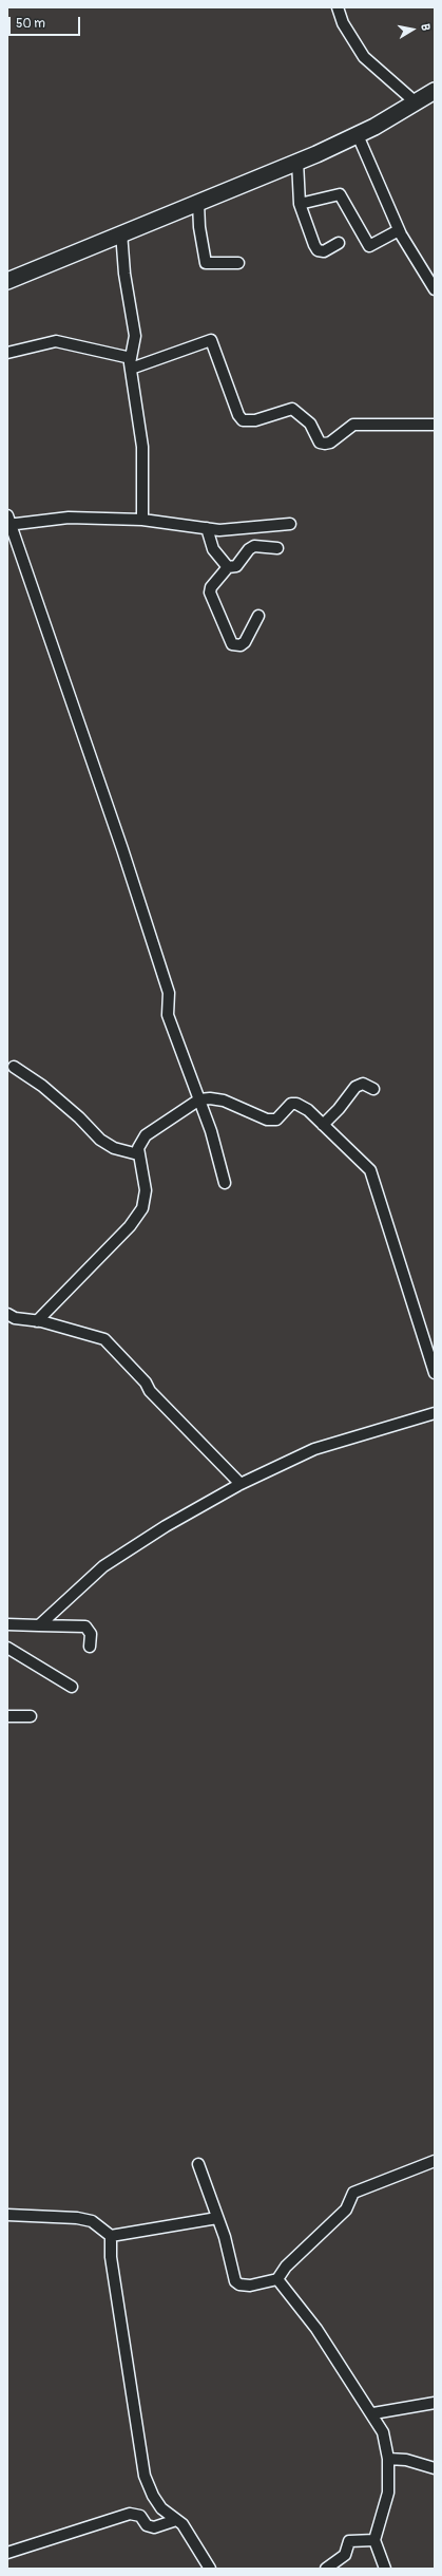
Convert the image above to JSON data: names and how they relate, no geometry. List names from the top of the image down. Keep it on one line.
{"scale_bar":"50 m","north":"right"}
